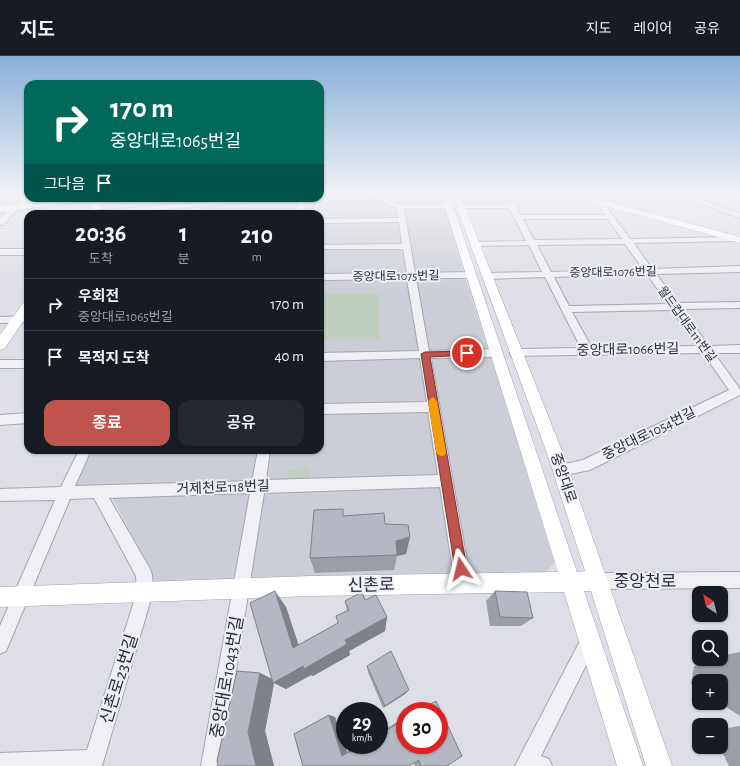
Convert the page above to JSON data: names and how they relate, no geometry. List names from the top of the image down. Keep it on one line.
{"streets":{"main road":["중앙대로","신촌로"],"street":["중앙대로1076번길","중앙대로1075번길","월드컵대로111번길","중앙대로1066번길","중앙대로1054번길","거제천로118번길","중앙천로","중앙대로1043번길","신촌로23번길"]},"crossings":[["중앙대로1076번길","중앙대로1075번길"],["중앙대로1076번길","월드컵대로111번길"],["중앙대로1076번길","중앙대로"],["중앙대로1075번길","중앙대로"],["월드컵대로111번길","중앙대로1066번길"],["월드컵대로111번길","중앙대로1054번길"],["중앙대로1066번길","중앙대로"],["중앙대로1054번길","중앙대로"],["중앙대로","중앙천로"],["중앙대로","신촌로"],["거제천로118번길","중앙대로1043번길"],["중앙천로","신촌로"],["신촌로","중앙대로1043번길"],["신촌로","신촌로23번길"]],"north":"top left","page":{"header":"지도","nav":["지도","레이어","공유"],"turn":["170 m","중앙대로1065번길"],"then":"그다음","eta":["20:36","도착","1","분","210","m"],"list":[{"name":"우회전","note":"중앙대로1065번길","value":"170 m"},{"name":"목적지 도착","value":"40 m"}],"buttons":["종료","공유"],"map_buttons":["+","−"],"speed":"29 km/h","limit":"30"}}
